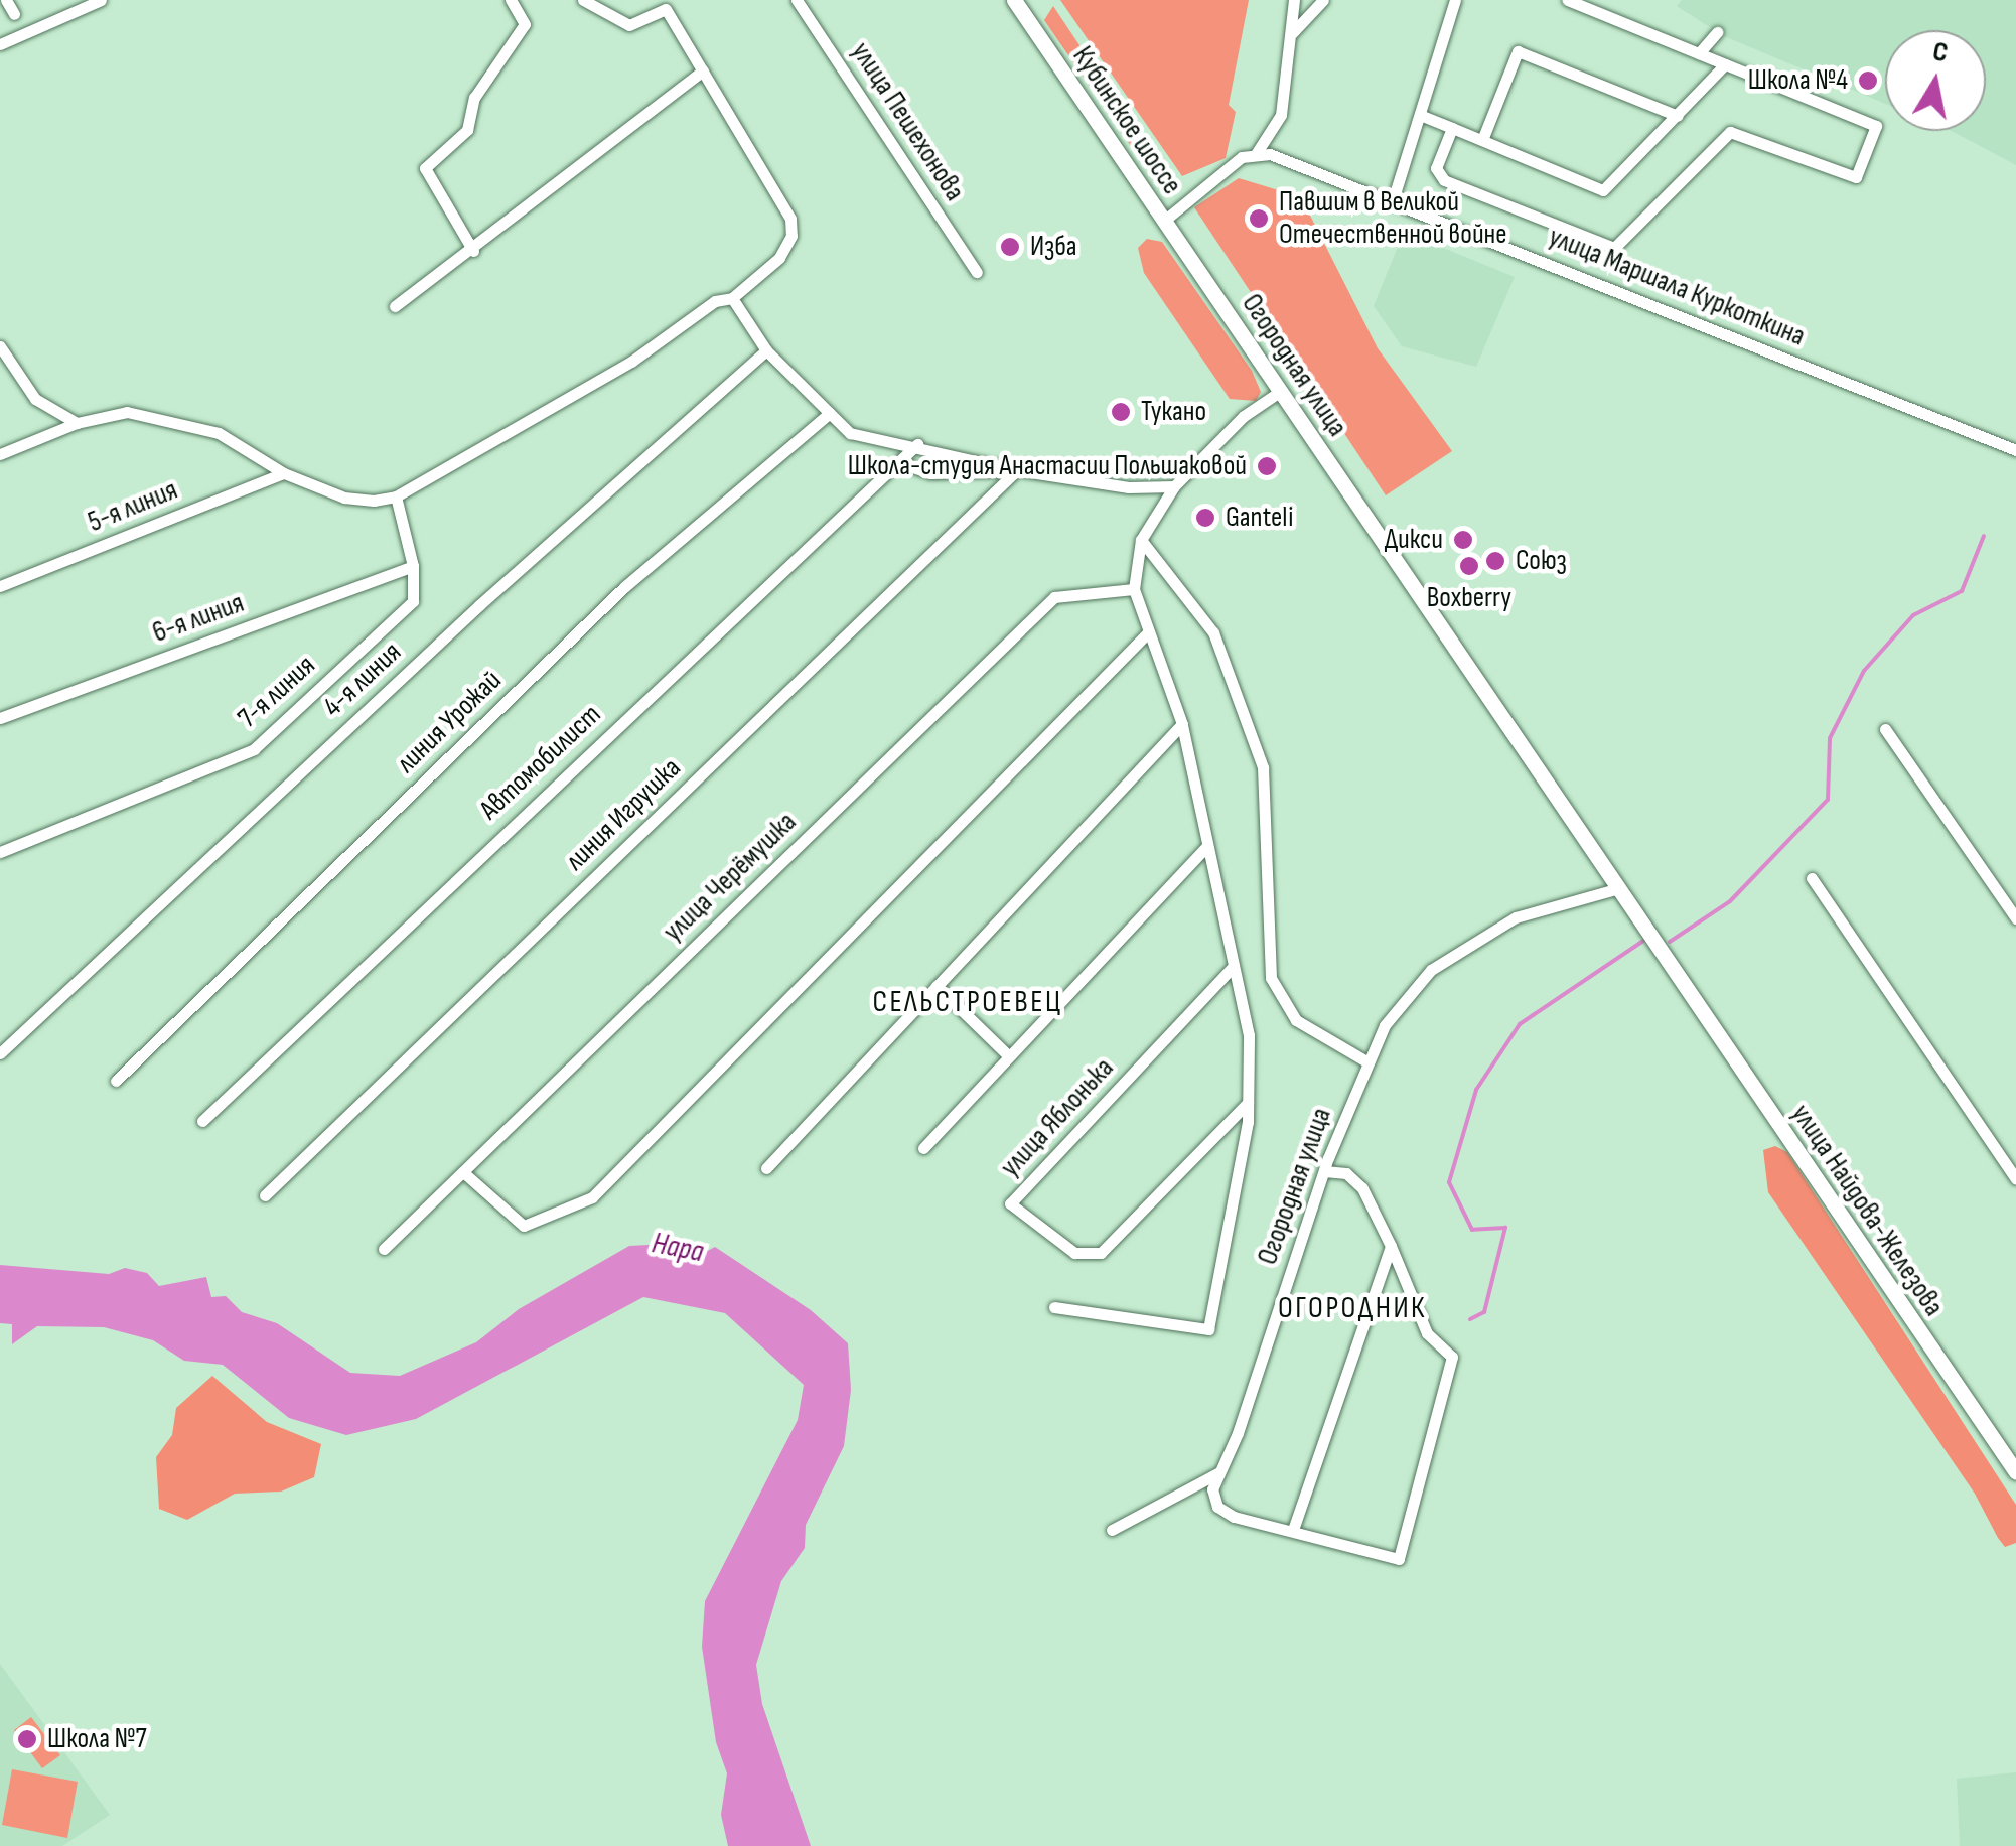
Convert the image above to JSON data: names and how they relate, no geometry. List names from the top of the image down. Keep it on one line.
{"streets":{"main road":["Кубинское шоссе","Огородная улица","улица Найдова-Железова"],"street":["улица Пешехонова","улица Маршала Куркоткина","5-я линия","6-я линия","4-я линия","7-я линия","линия Урожай","Автомобилист","линия Игрушка","улица Черёмушка","улица Яблонька"]},"crossings":[["Кубинское шоссе","Огородная улица"],["Огородная улица","улица Найдова-Железова"],["6-я линия","7-я линия"]],"districts":["СЕЛЬСТРОЕВЕЦ","ОГОРОДНИК"],"water":["Нара"],"places":["Школа №4","Павшим в Великой Отечественной войне","Изба","Тукано","Школа-студия Анастасии Польшаковой","Ganteli","Дикси","Союз","Boxberry","Школа №7"],"north":"top"}
